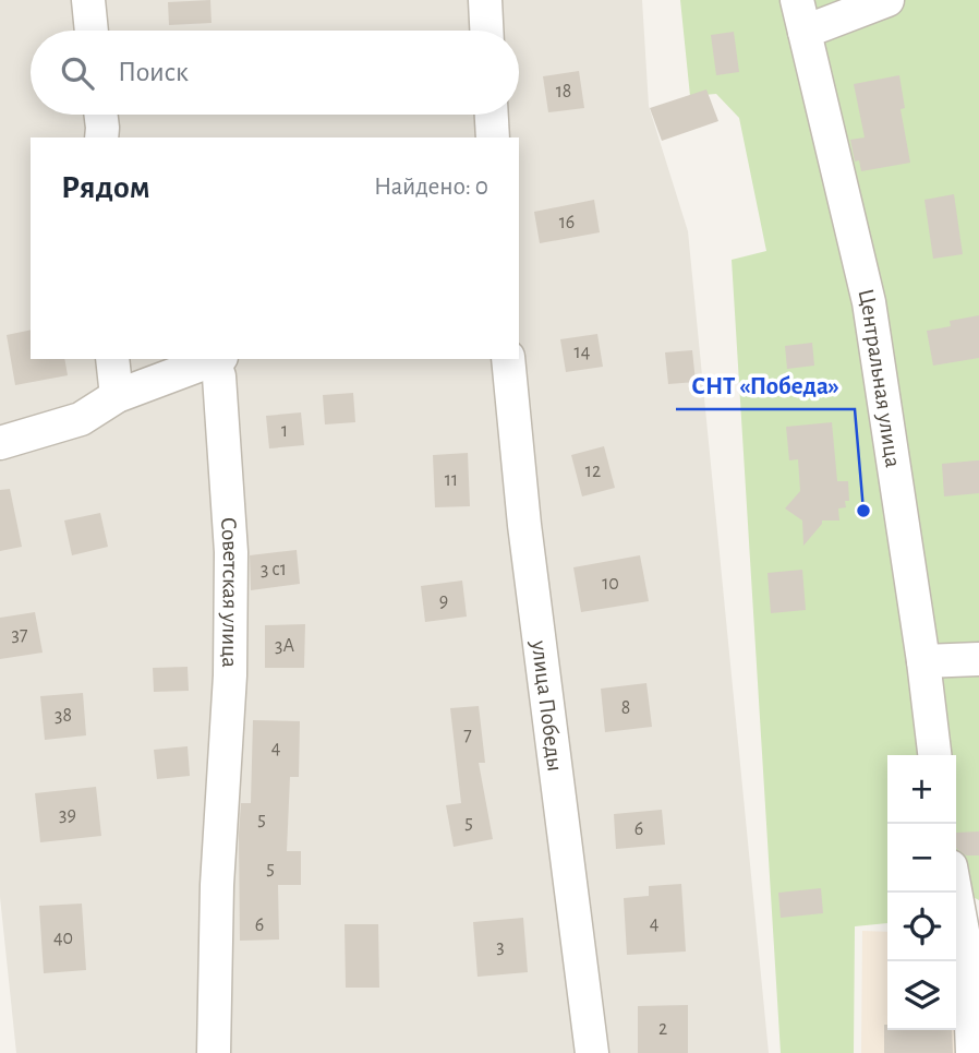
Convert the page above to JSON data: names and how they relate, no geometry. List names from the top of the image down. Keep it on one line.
{"streets":{"street":["Центральная улица","Советская улица","улица Победы"]},"places":["СНТ «Победа»"],"house_numbers":["18","16","14","1","12","11","3 с1","10","9","37","3А","8","38","7","4","39","5","5","6","5","4","6","40","3","2"],"page":{"search":"Поиск","heading":["Рядом","Найдено: 0"],"map_buttons":["+","−"]}}
